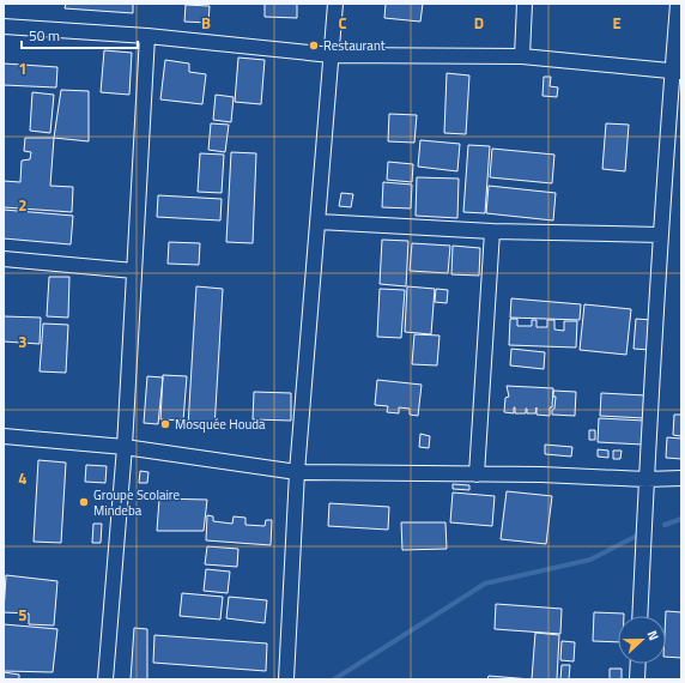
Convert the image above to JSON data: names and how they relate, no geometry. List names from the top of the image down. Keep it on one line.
{"places":["Restaurant","Mosquée Houda","Groupe Scolaire Mindeba"],"scale_bar":"50 m","north":"right","grid":{"columns":["B","C","D","E"],"rows":["1","2","3","4","5"]}}
